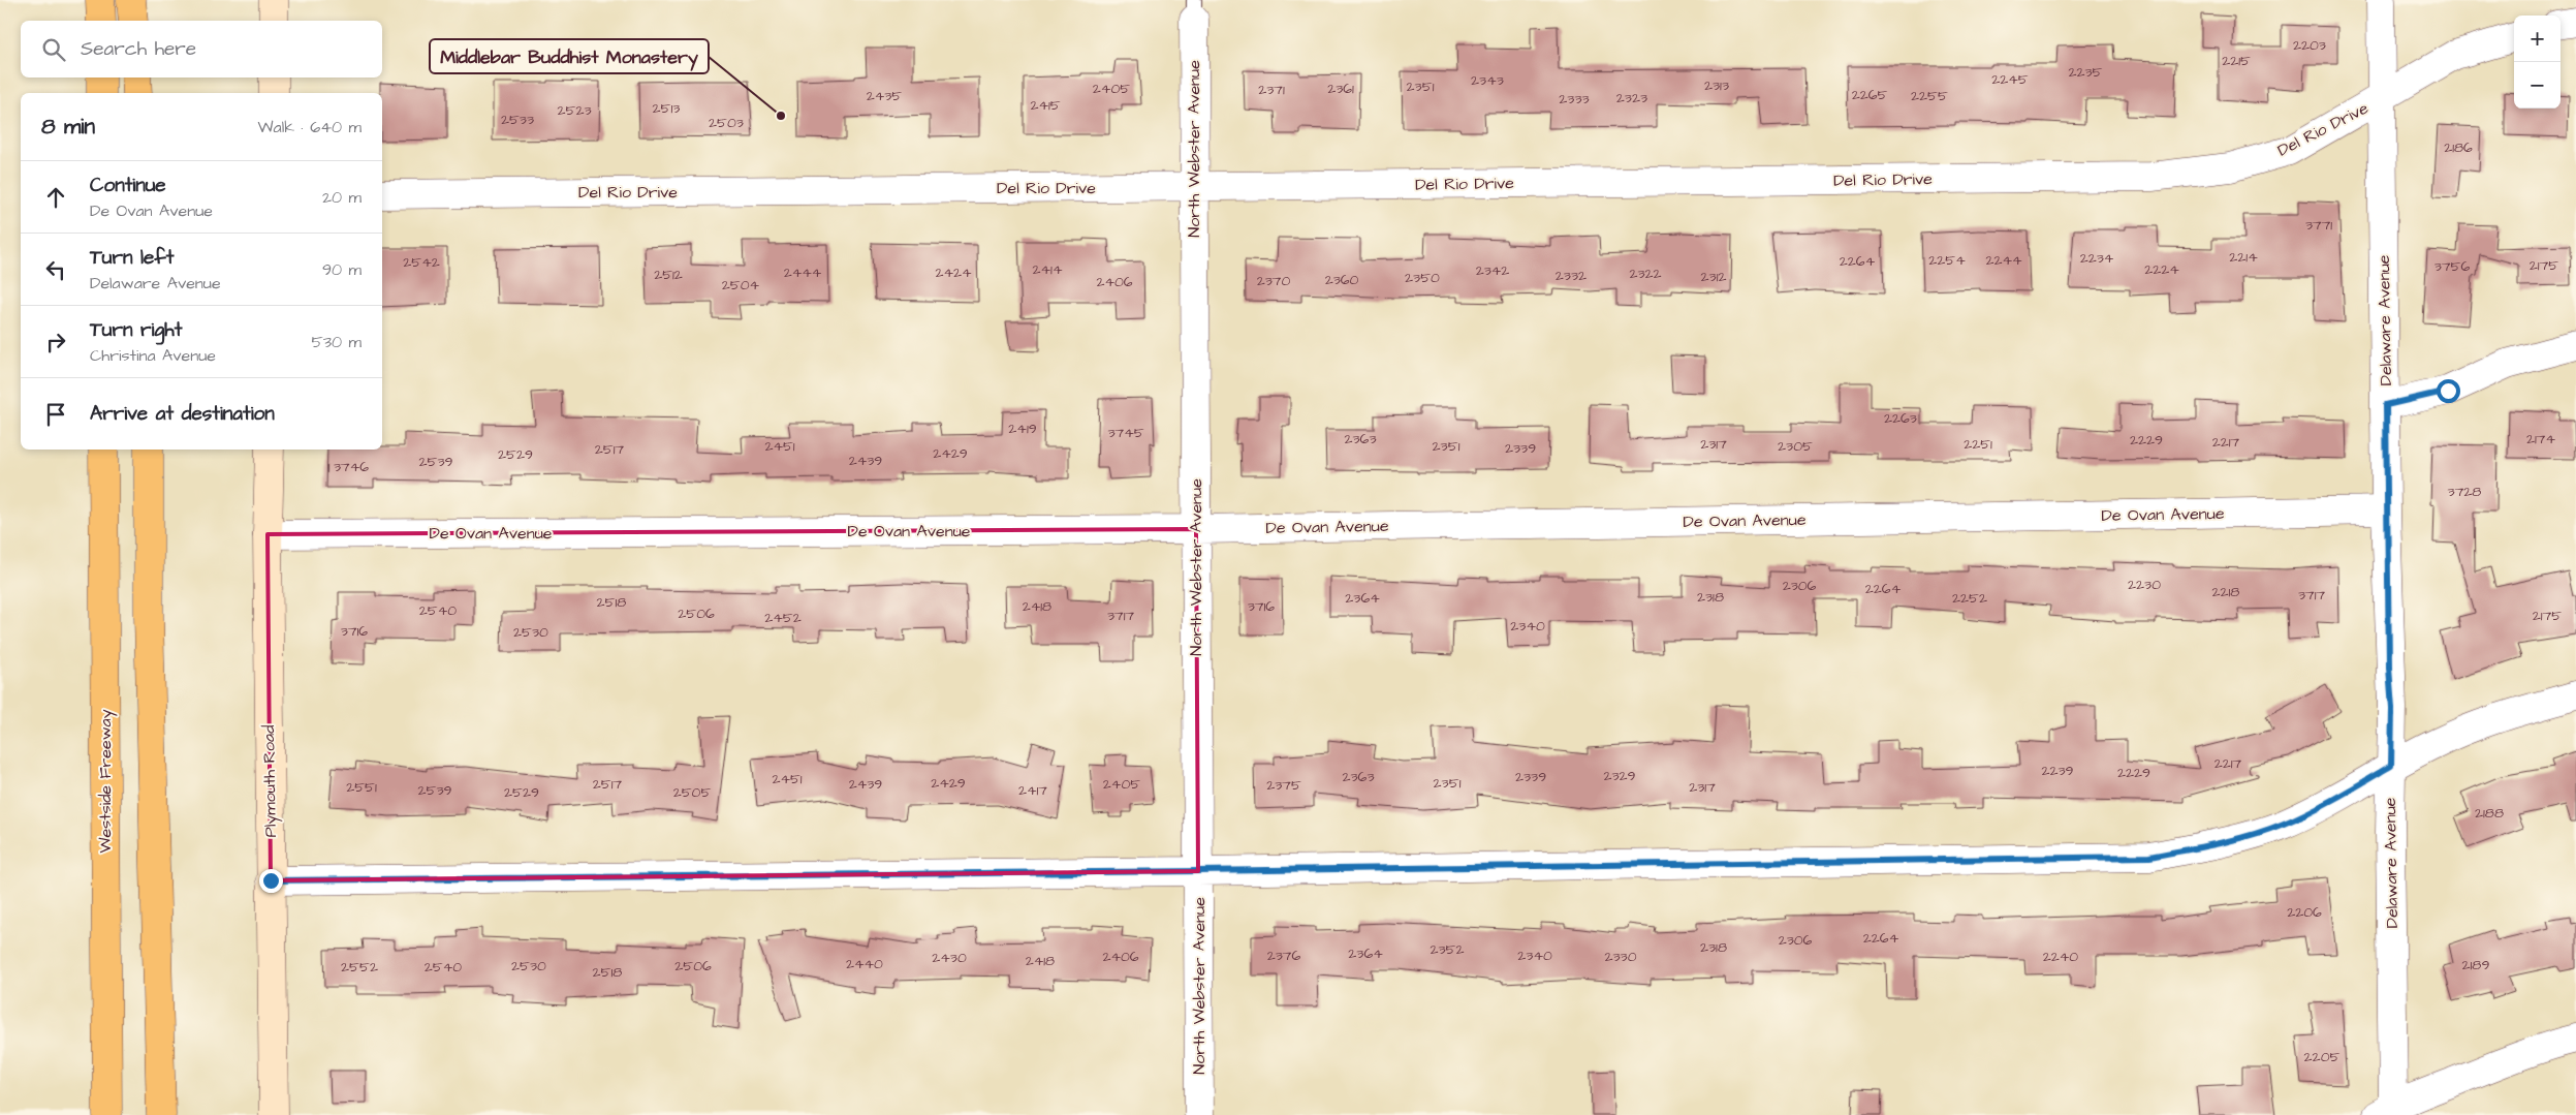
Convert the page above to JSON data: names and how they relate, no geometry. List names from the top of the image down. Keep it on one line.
{"streets":{"highway":["Westside Freeway"],"street":["Del Rio Drive","North Webster Avenue","Delaware Avenue","De Ovan Avenue","Plymouth Road"]},"crossings":[["Del Rio Drive","North Webster Avenue"],["Del Rio Drive","Delaware Avenue"],["North Webster Avenue","De Ovan Avenue"],["Delaware Avenue","De Ovan Avenue"],["De Ovan Avenue","Plymouth Road"]],"places":["Middlebar Buddhist Monastery"],"house_numbers":["2203","2215","2235","2245","2343","2313","2351","2405","2361","2371","2265","2435","2255","2323","2333","2415","2513","2523","2533","2503","2186","3771","2214","2234","2254","2244","2264","2542","2175","3756","2414","2224","2342","2444","2424","2322","2512","2332","2312","2350","2360","2370","2406","2504","2263","2419","3745","2363","2174","2229","2217","2317","2251","2451","2351","2305","2339","2517","2429","2529","2439","2539","3746","3728","2230","2306","2264","2218","3717","2318","2364","2252","2518","2418","3716","2540","2506","3717","2175","2452","2340","3716","2530","2217","2239","2229","2329","2363","2339","2451","2429","2351","2517","2439","2405","2375","2551","2317","2539","2417","2529","2505","2188","2206","2264","2306","2318","2352","2364","2376","2340","2406","2330","2240","2430","2418","2440","2189","2530","2506","2552","2540","2518","2205"],"page":{"map_buttons":["+","−"],"search":"Search here","heading":["8 min","Walk · 640 m"],"list":[["Continue","De Ovan Avenue","20 m"],["Turn left","Delaware Avenue","90 m"],["Turn right","Christina Avenue","530 m"],"Arrive at destination"]}}
